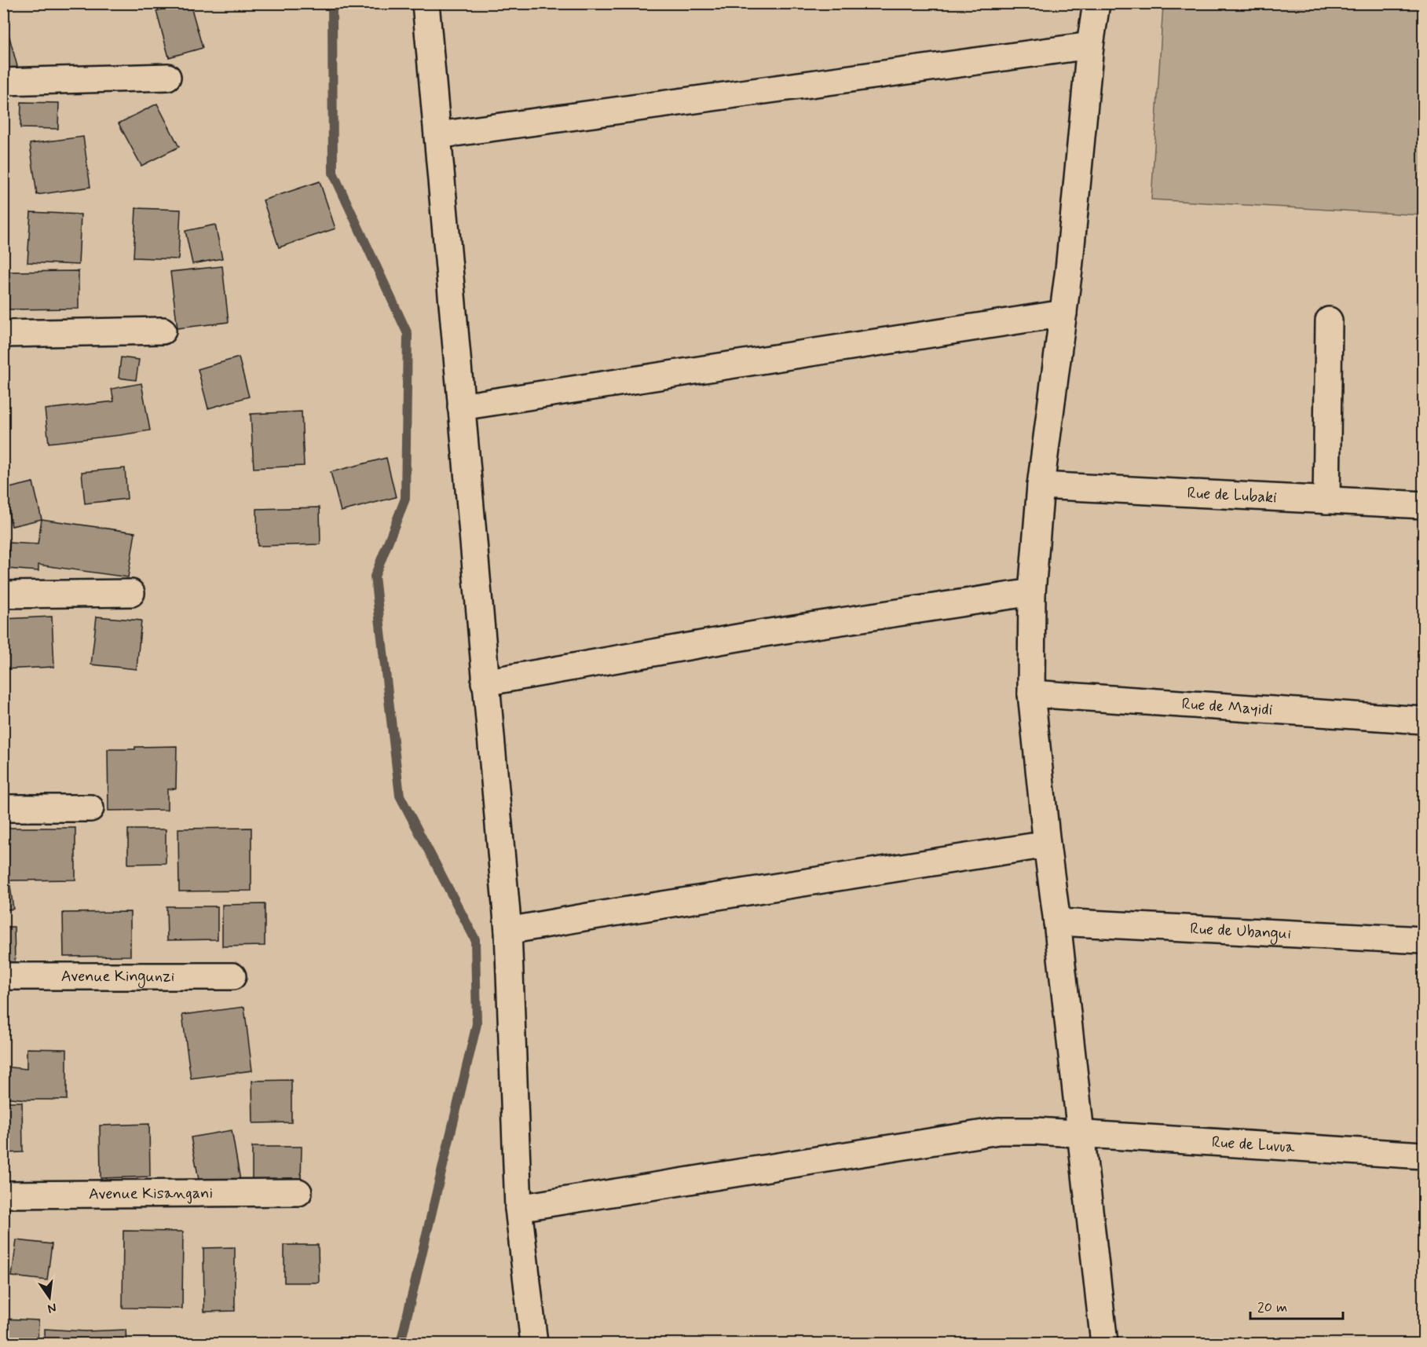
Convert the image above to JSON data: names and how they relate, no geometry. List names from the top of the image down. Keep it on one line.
{"streets":{"street":["Rue de Lubaki","Rue de Mayidi","Rue de Ubangui","Avenue Kingunzi","Rue de Luvua","Avenue Kisangani"]},"scale_bar":"20 m","north":"bottom"}
